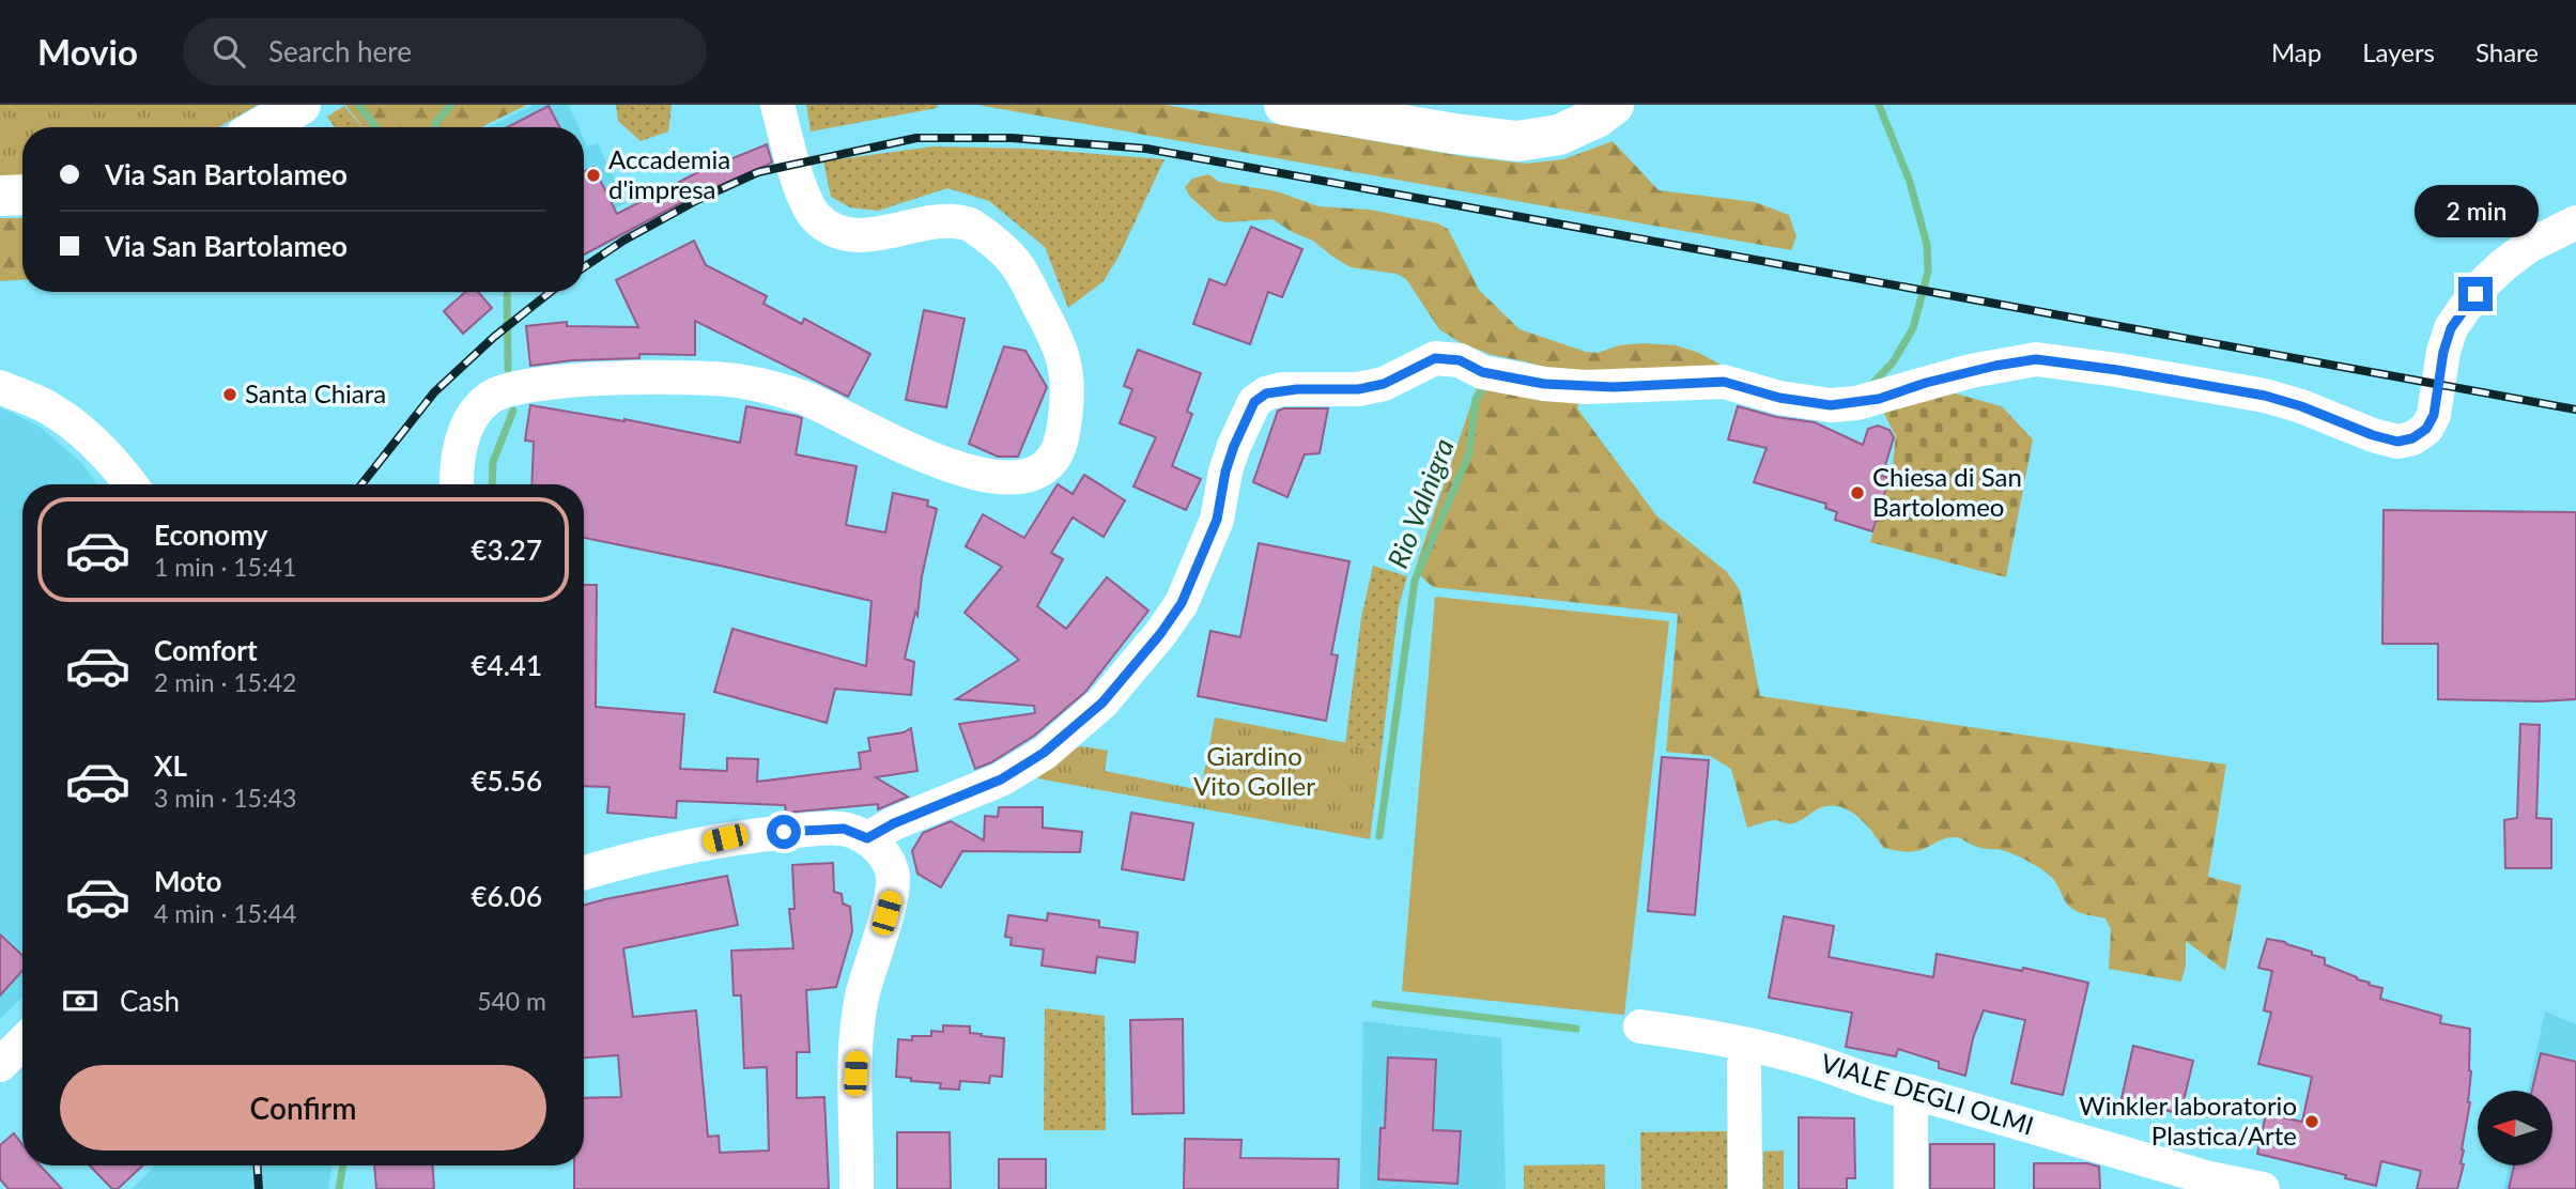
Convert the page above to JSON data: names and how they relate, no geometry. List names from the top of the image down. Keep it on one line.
{"streets":{"street":["VIALE DEGLI OLMI"]},"water":["Rio Valnigra"],"parks":["Giardino Vito Goller"],"places":["Accademia d'impresa","Santa Chiara","Chiesa di San Bartolomeo","Winkler laboratorio Plastica/Arte"],"north":"left","page":{"header":"Movio","search":"Search here","nav":["Map","Layers","Share"],"banner":["Via San Bartolameo","Via San Bartolameo"],"bubble":"2 min","list":[{"name":"Economy","note":"1 min · 15:41","value":"€3.27"},{"name":"Comfort","note":"2 min · 15:42","value":"€4.41"},{"name":"XL","note":"3 min · 15:43","value":"€5.56"},{"name":"Moto","note":"4 min · 15:44","value":"€6.06"}],"pay":["Cash","540 m"],"buttons":"Confirm"}}
